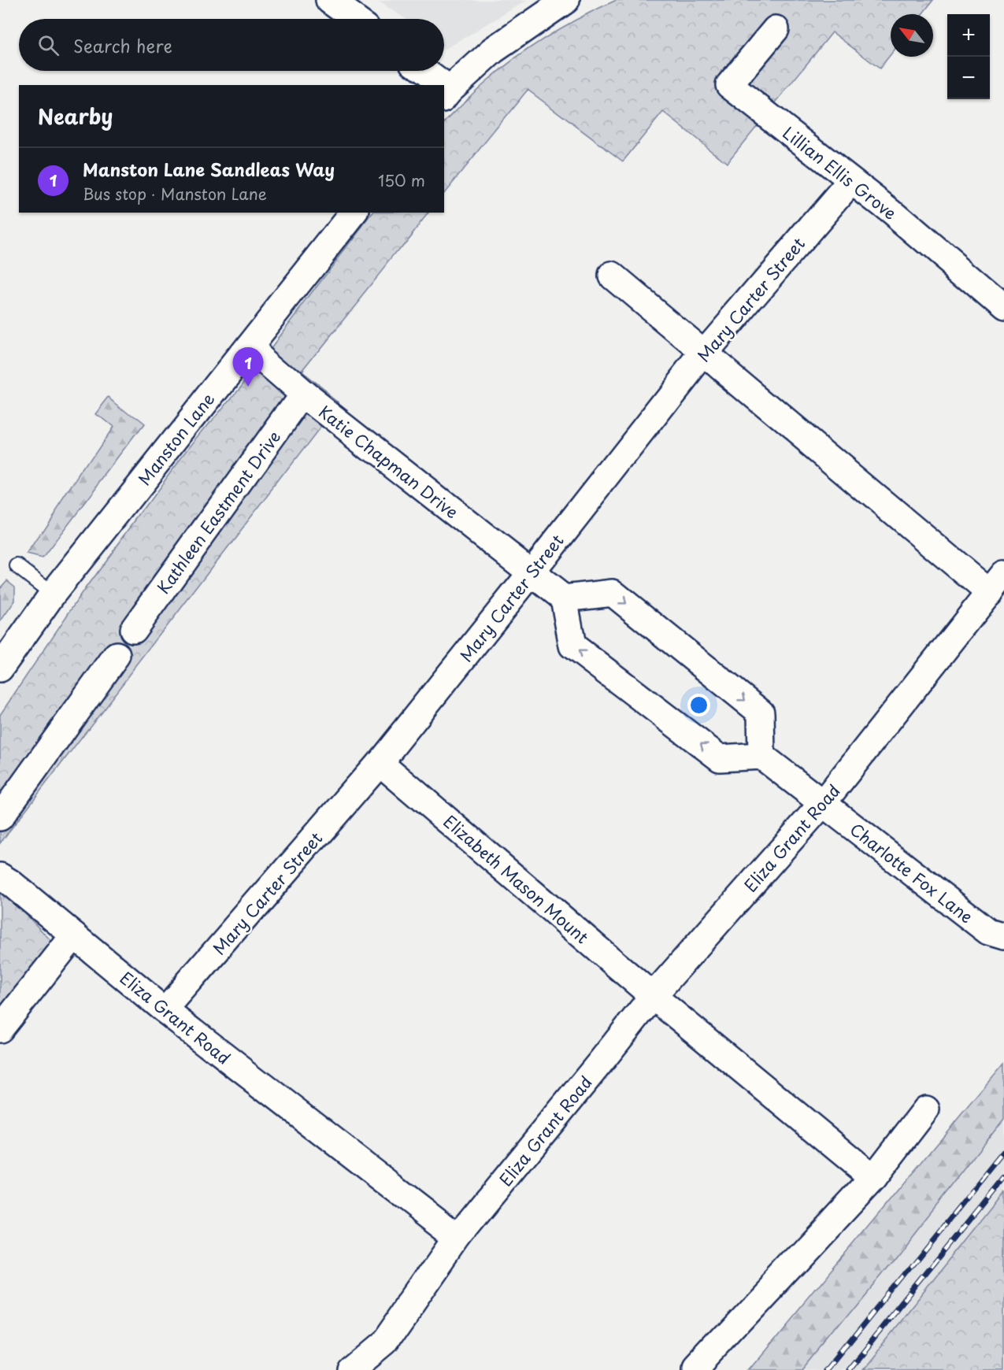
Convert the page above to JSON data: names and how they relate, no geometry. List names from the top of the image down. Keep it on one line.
{"streets":{"street":["Lillian Ellis Grove","Mary Carter Street","Manston Lane","Katie Chapman Drive","Kathleen Eastment Drive","Eliza Grant Road","Charlotte Fox Lane","Elizabeth Mason Mount"]},"crossings":[["Lillian Ellis Grove","Mary Carter Street"],["Mary Carter Street","Katie Chapman Drive"],["Mary Carter Street","Eliza Grant Road"],["Mary Carter Street","Elizabeth Mason Mount"],["Manston Lane","Katie Chapman Drive"],["Katie Chapman Drive","Kathleen Eastment Drive"],["Eliza Grant Road","Charlotte Fox Lane"],["Eliza Grant Road","Elizabeth Mason Mount"]],"north":"top left","page":{"map_buttons":["+","−"],"search":"Search here","heading":"Nearby","list":[{"mark":"1","name":"Manston Lane Sandleas Way","note":"Bus stop · Manston Lane","value":"150 m"}],"pins":"1"}}
